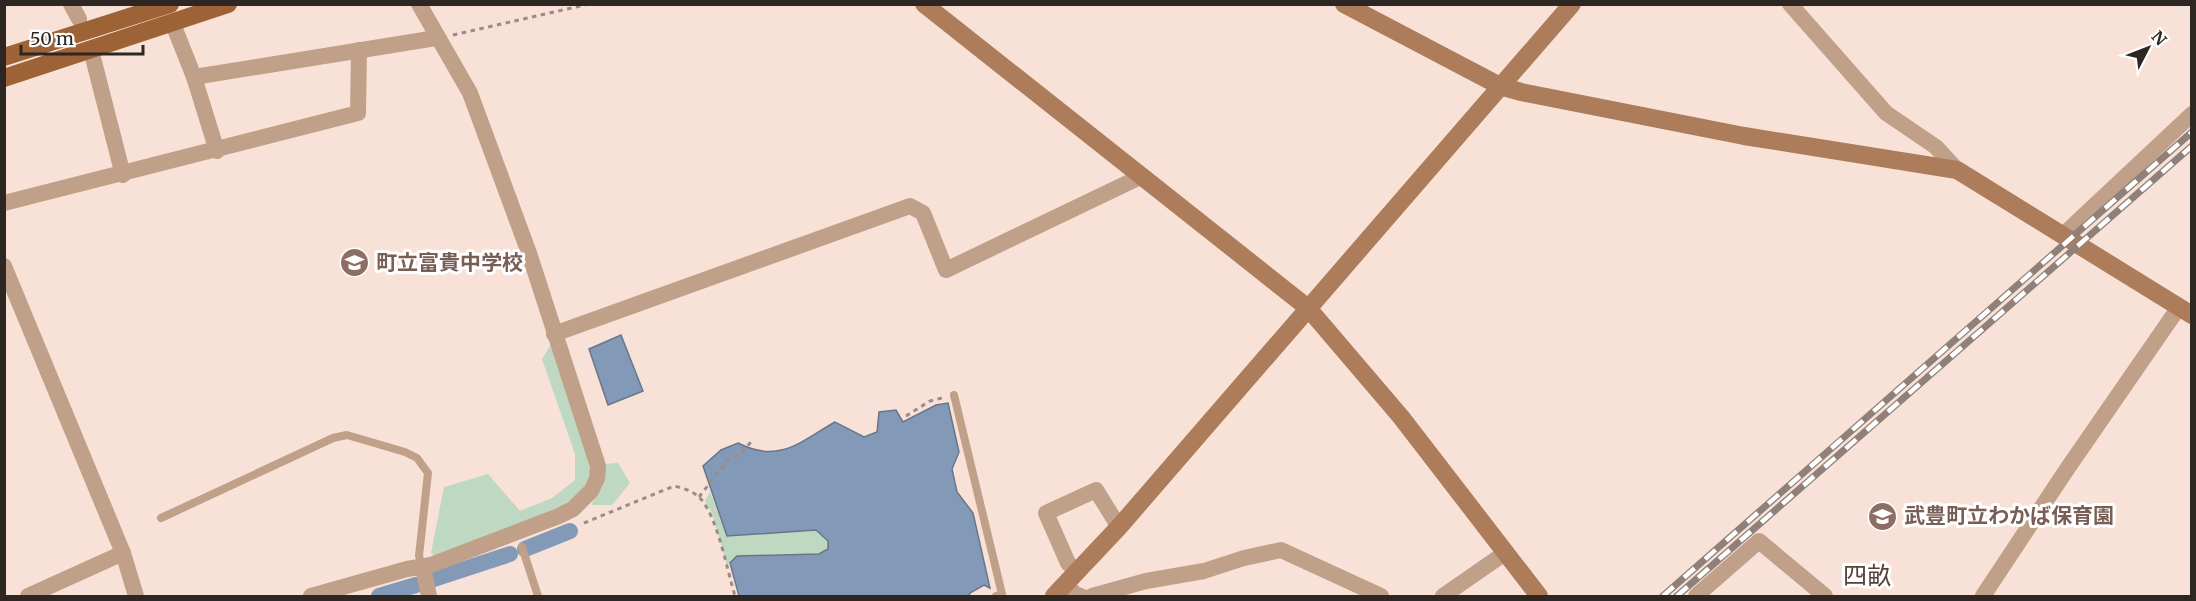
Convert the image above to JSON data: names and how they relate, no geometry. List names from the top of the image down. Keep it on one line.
{"districts":["四畝"],"places":{"school or university":["町立富貴中学校","武豊町立わかば保育園"]},"scale_bar":"50 m","north":"top right"}
